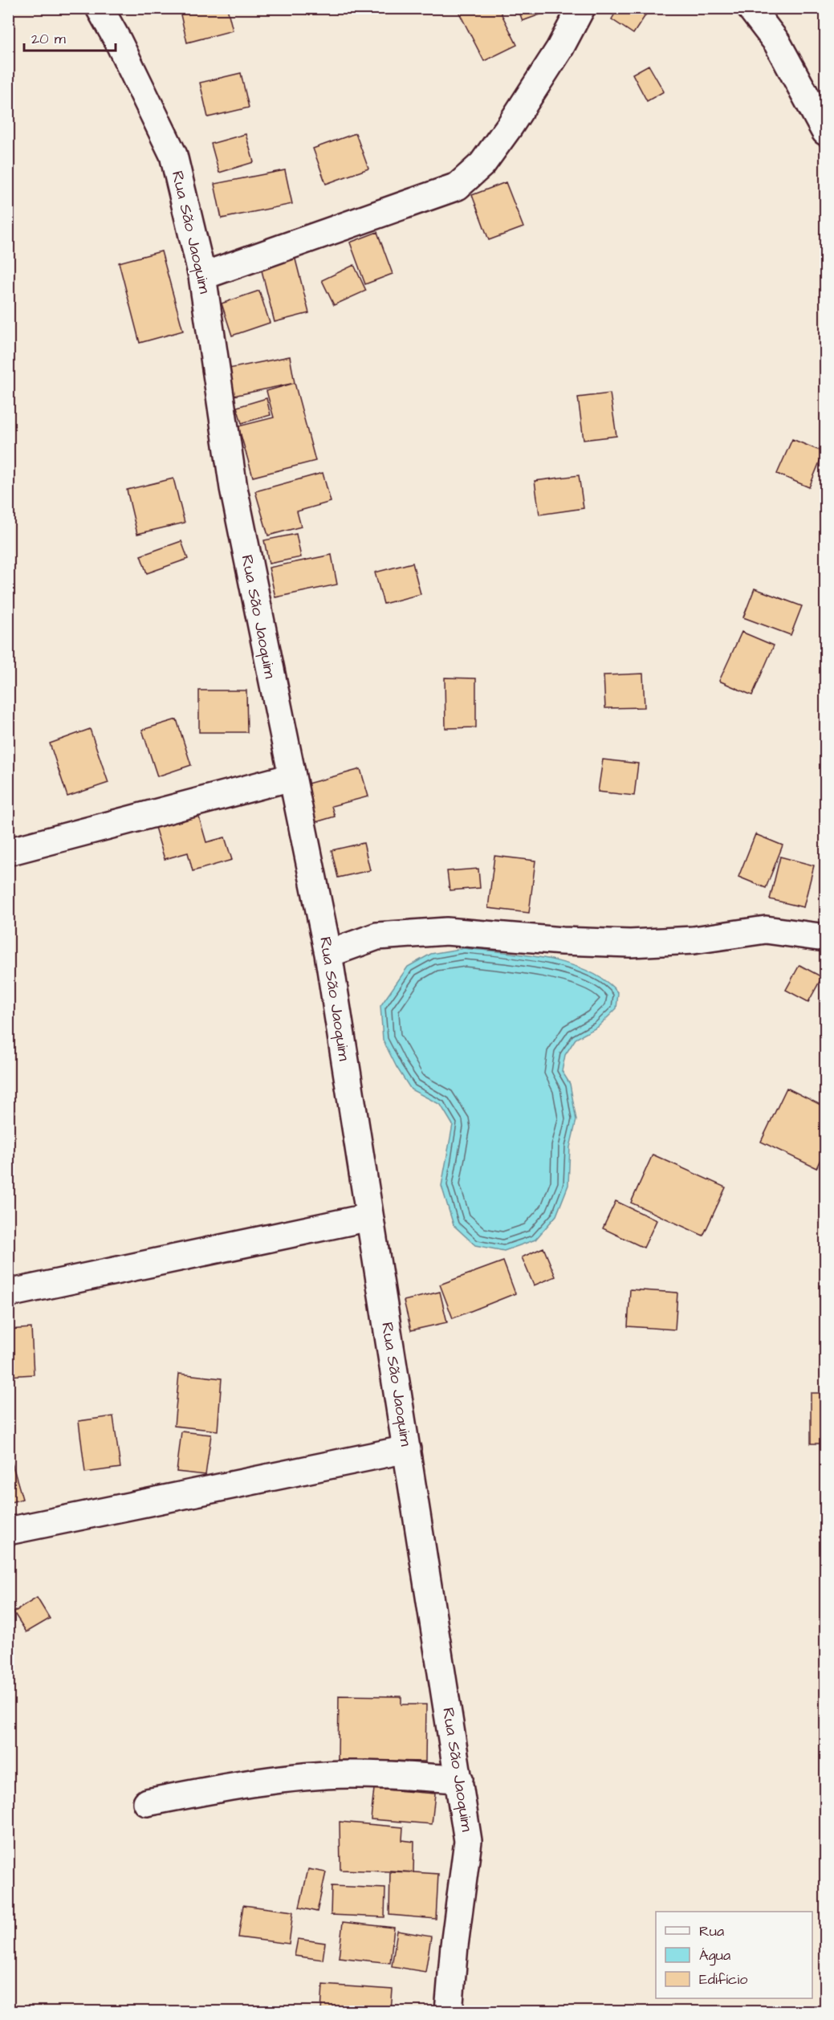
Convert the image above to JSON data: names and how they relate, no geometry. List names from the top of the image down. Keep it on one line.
{"streets":{"street":["Rua São Jaoquim"]},"legend":["Rua","Água","Edifício"],"scale_bar":"20 m"}
